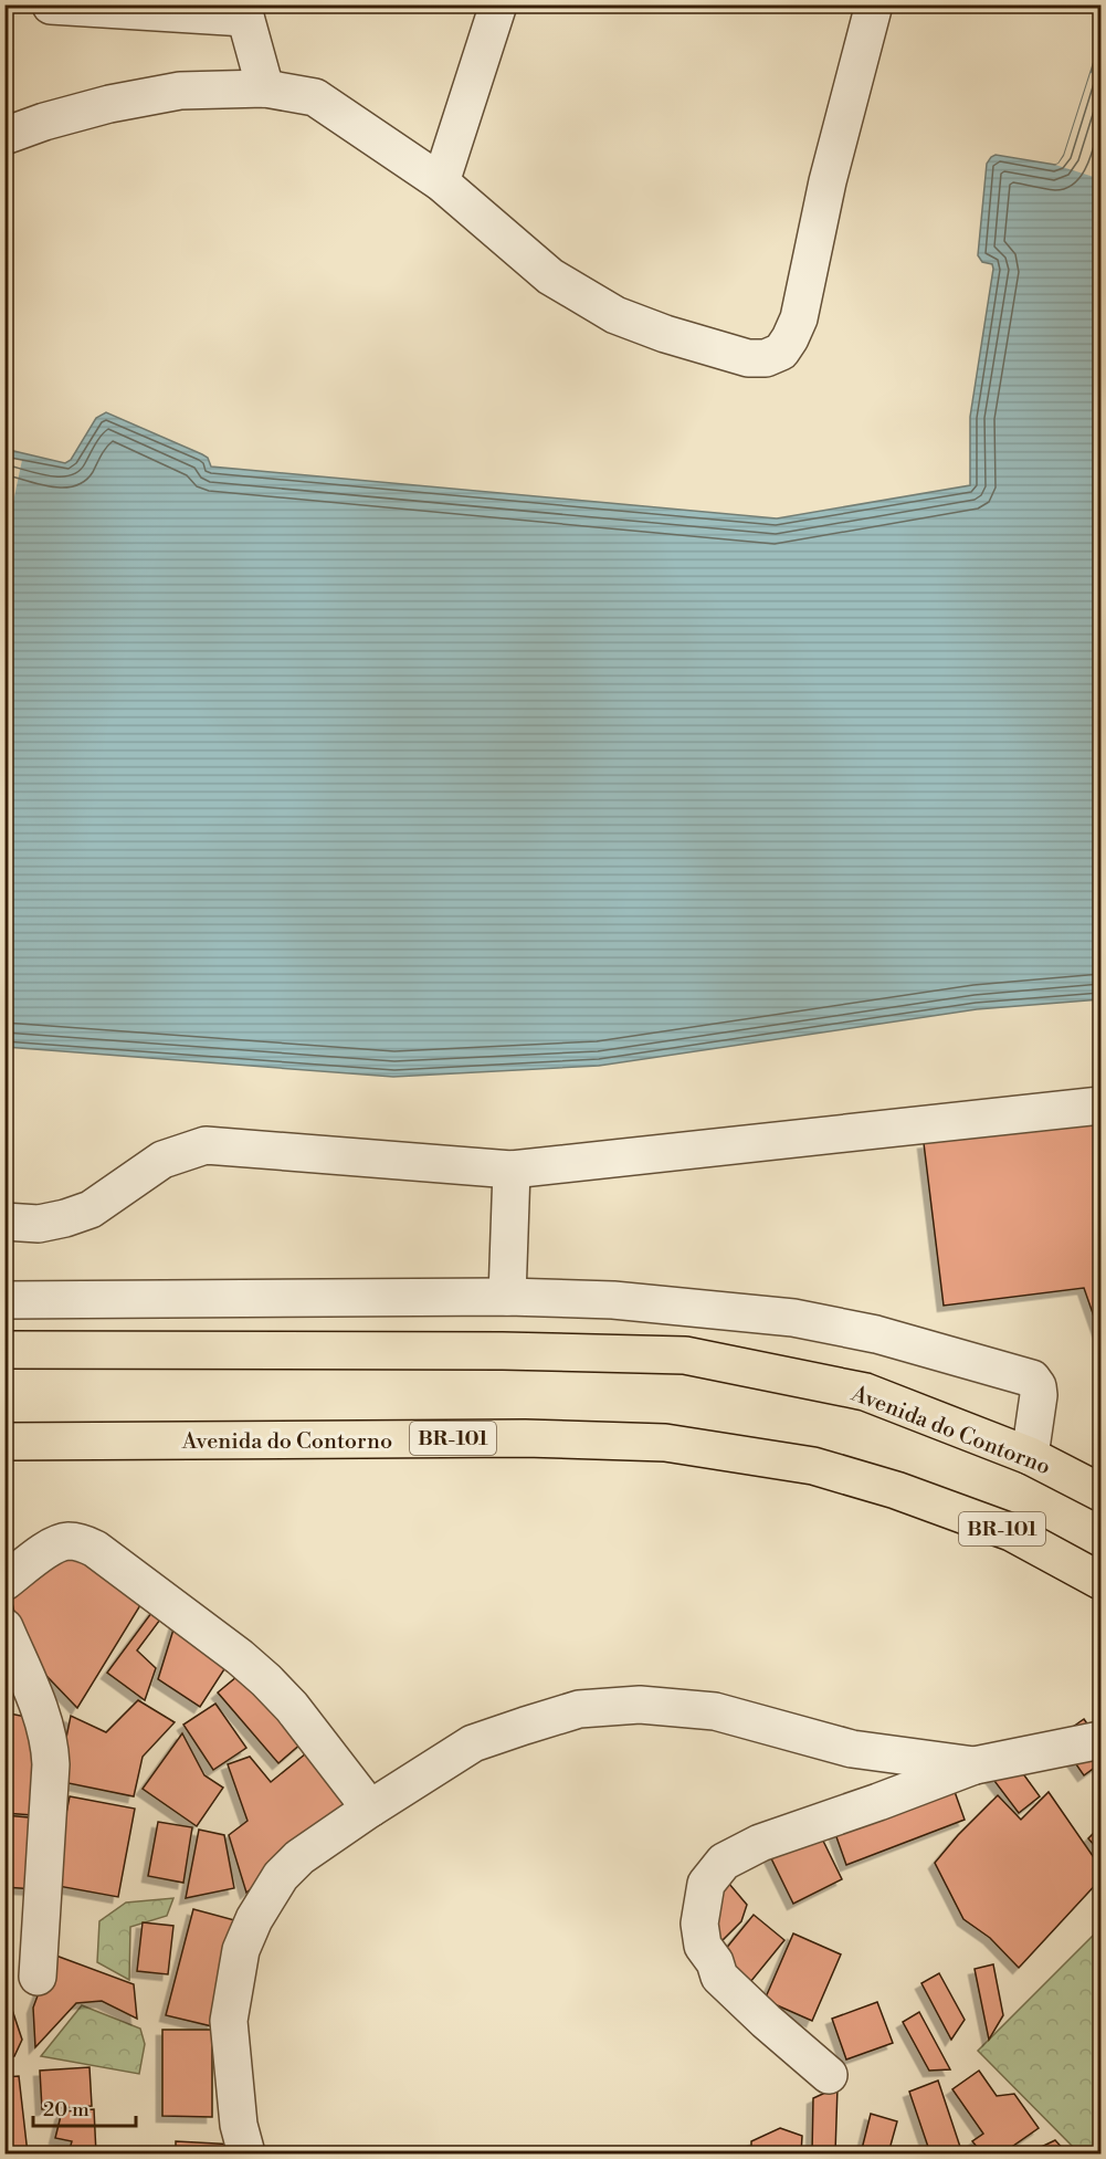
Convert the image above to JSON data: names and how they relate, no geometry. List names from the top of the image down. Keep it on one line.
{"streets":{"highway":["Avenida do Contorno","BR-101"]},"scale_bar":"20 m"}
